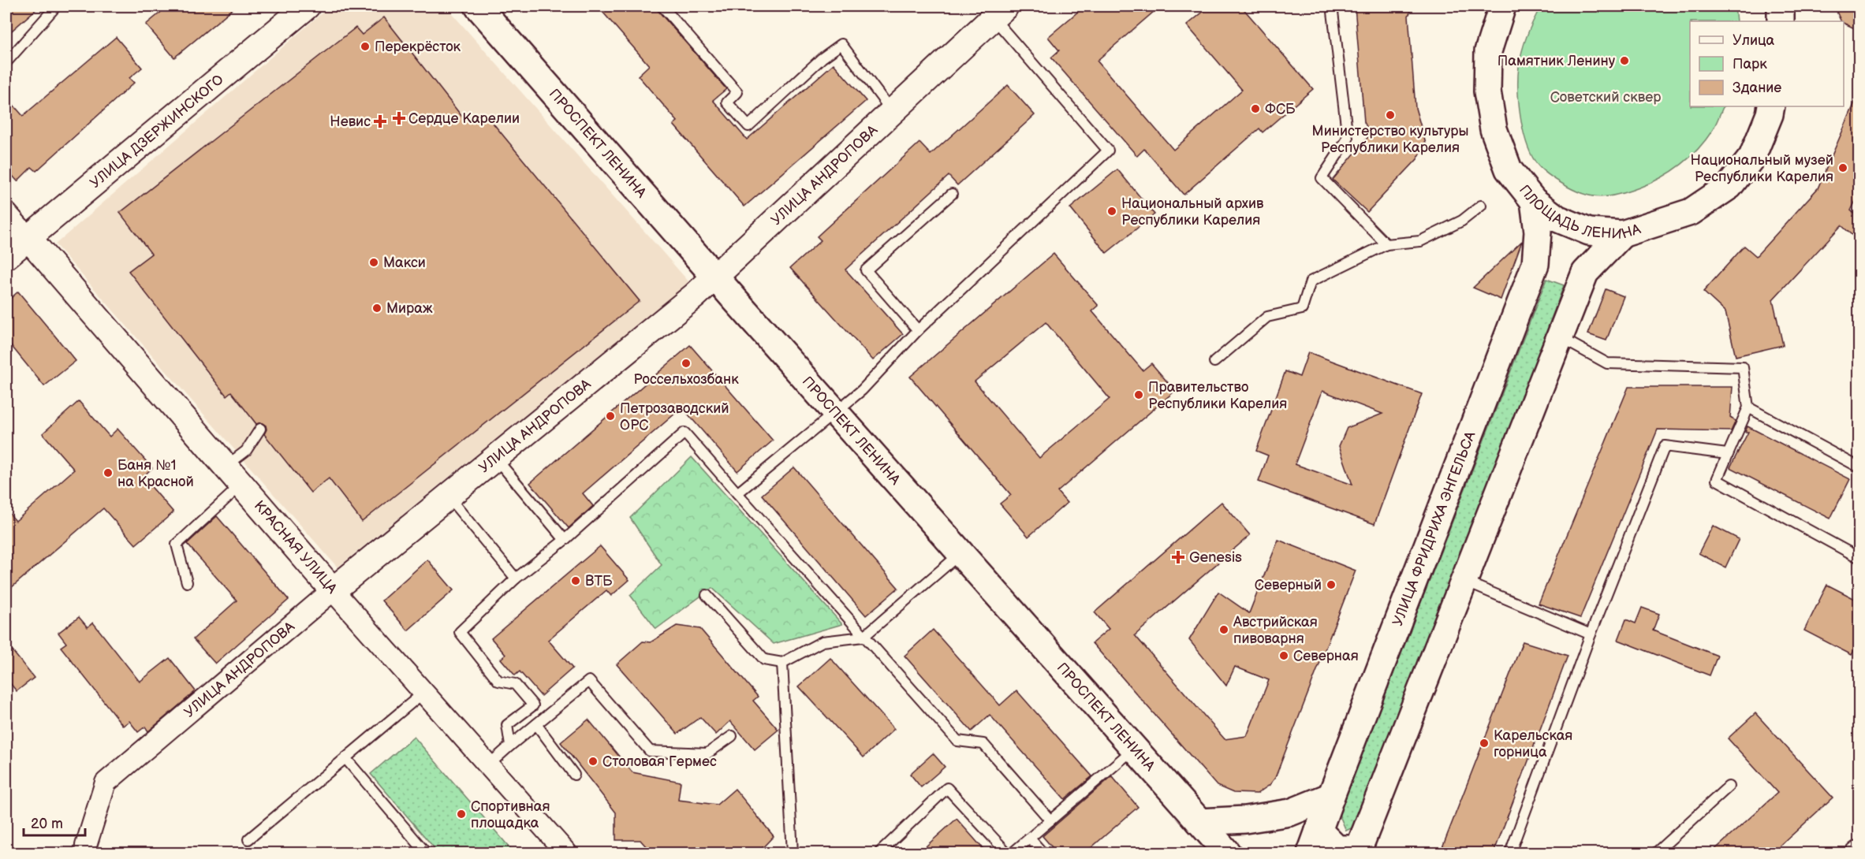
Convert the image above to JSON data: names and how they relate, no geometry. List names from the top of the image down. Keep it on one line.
{"streets":{"main road":["ПРОСПЕКТ ЛЕНИНА","ПЛОЩАДЬ ЛЕНИНА","УЛИЦА ФРИДРИХА ЭНГЕЛЬСА"],"street":["УЛИЦА ДЗЕРЖИНСКОГО","УЛИЦА АНДРОПОВА","КРАСНАЯ УЛИЦА"]},"crossings":[["УЛИЦА ДЗЕРЖИНСКОГО","КРАСНАЯ УЛИЦА"],["ПРОСПЕКТ ЛЕНИНА","УЛИЦА АНДРОПОВА"],["УЛИЦА АНДРОПОВА","КРАСНАЯ УЛИЦА"],["ПЛОЩАДЬ ЛЕНИНА","УЛИЦА ФРИДРИХА ЭНГЕЛЬСА"]],"parks":["Советский сквер"],"places":{"other":["Перекрёсток","Памятник Ленину","ФСБ","Министерство культуры Республики Карелия","Национальный музей Республики Карелия","Национальный архив Республики Карелия","Макси","Мираж","Россельхозбанк","Правительство Республики Карелия","Петрозаводский ОРС","Баня №1 на Красной","ВТБ","Северный","Австрийская пивоварня","Северная","Карельская горница","Столовая Гермес","Спортивная площадка"],"health":["Сердце Карелии","Невис","Genesis"]},"legend":["Улица","Парк","Здание"],"scale_bar":"20 m"}
